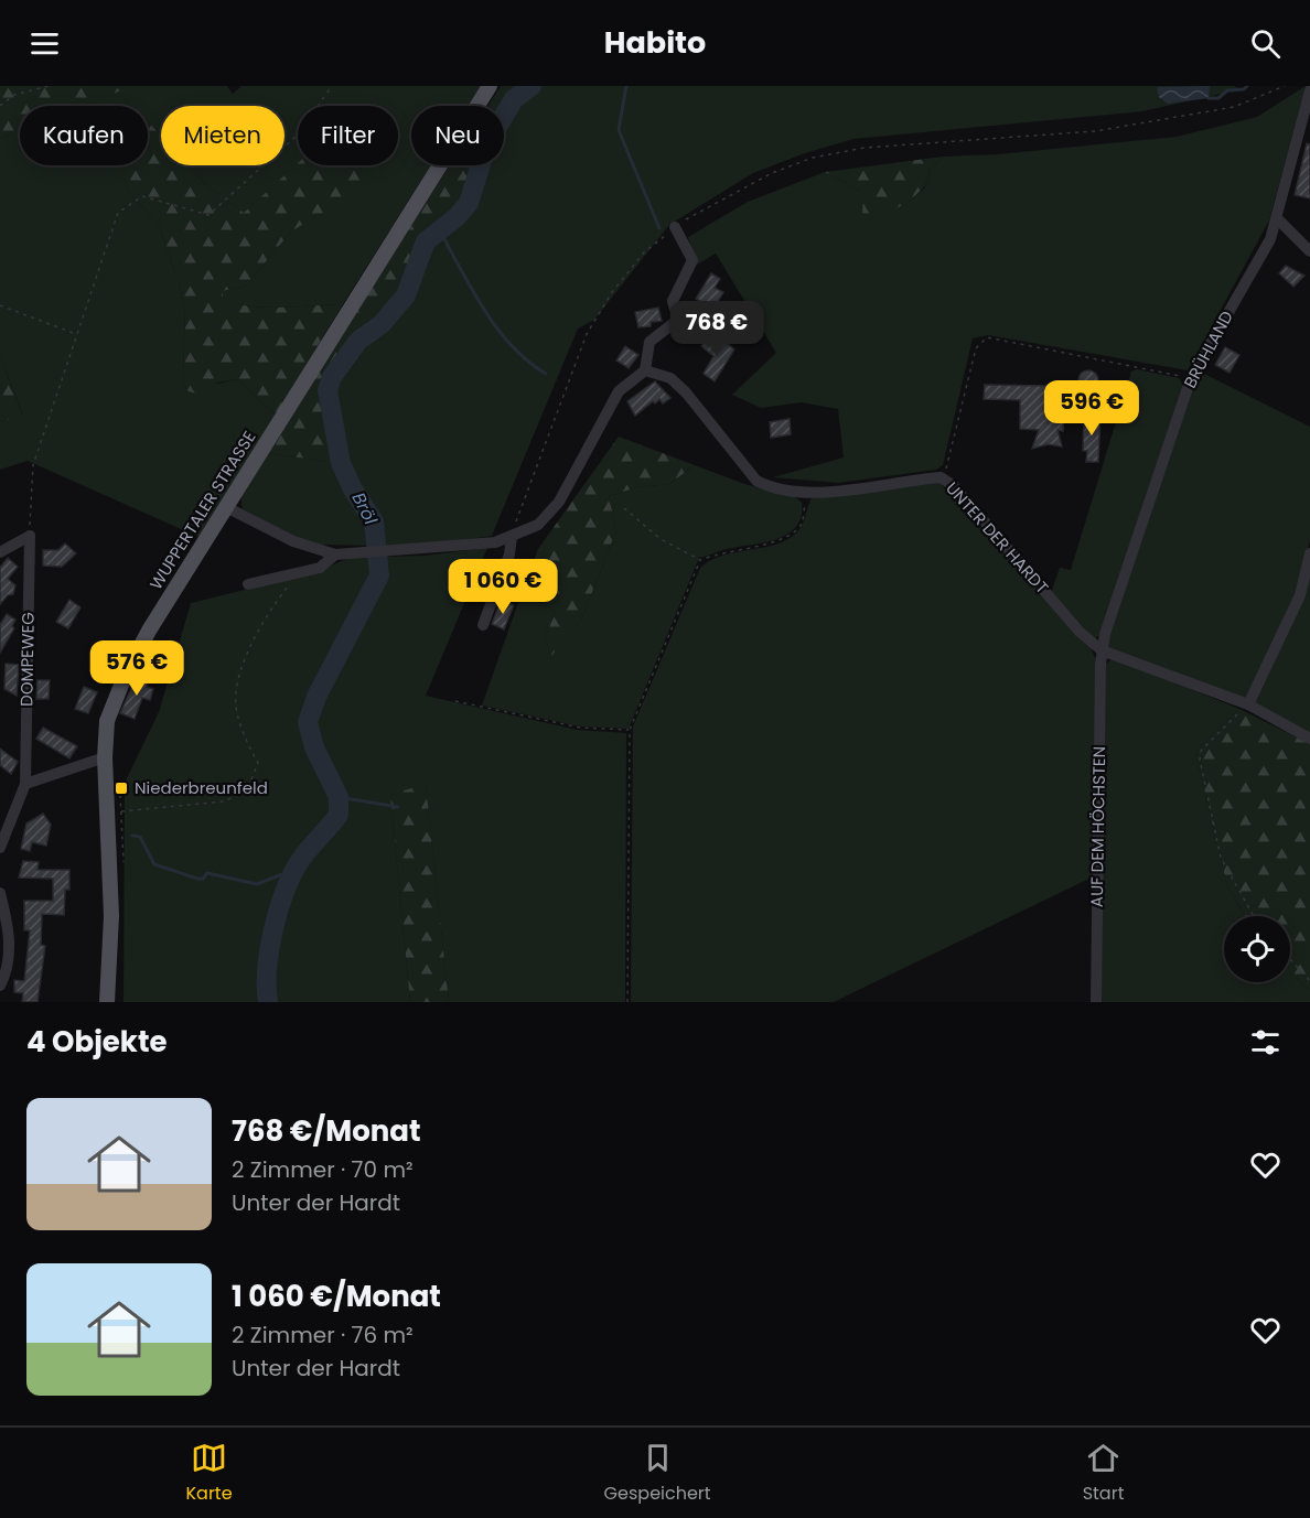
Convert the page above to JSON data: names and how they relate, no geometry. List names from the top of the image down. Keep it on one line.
{"streets":{"main road":["WUPPERTALER STRASSE"],"street":["BRÜHLAND","UNTER DER HARDT","DOMPEWEG","AUF DEM HÖCHSTEN"]},"crossings":[["BRÜHLAND","UNTER DER HARDT"],["BRÜHLAND","AUF DEM HÖCHSTEN"],["UNTER DER HARDT","AUF DEM HÖCHSTEN"]],"water":["Bröl"],"places":{"transit":["Niederbreunfeld"]},"page":{"header":"Habito","chip":["Kaufen","Mieten","Filter","Neu"],"price":["768 €","596 €","1 060 €","576 €"],"heading":"4 Objekte","list":[{"name":"768 €/Monat","note":"2 Zimmer · 70 m² · Unter der Hardt"},{"name":"1 060 €/Monat","note":"2 Zimmer · 76 m² · Unter der Hardt"}],"tabs":["Karte","Gespeichert","Start"]}}
